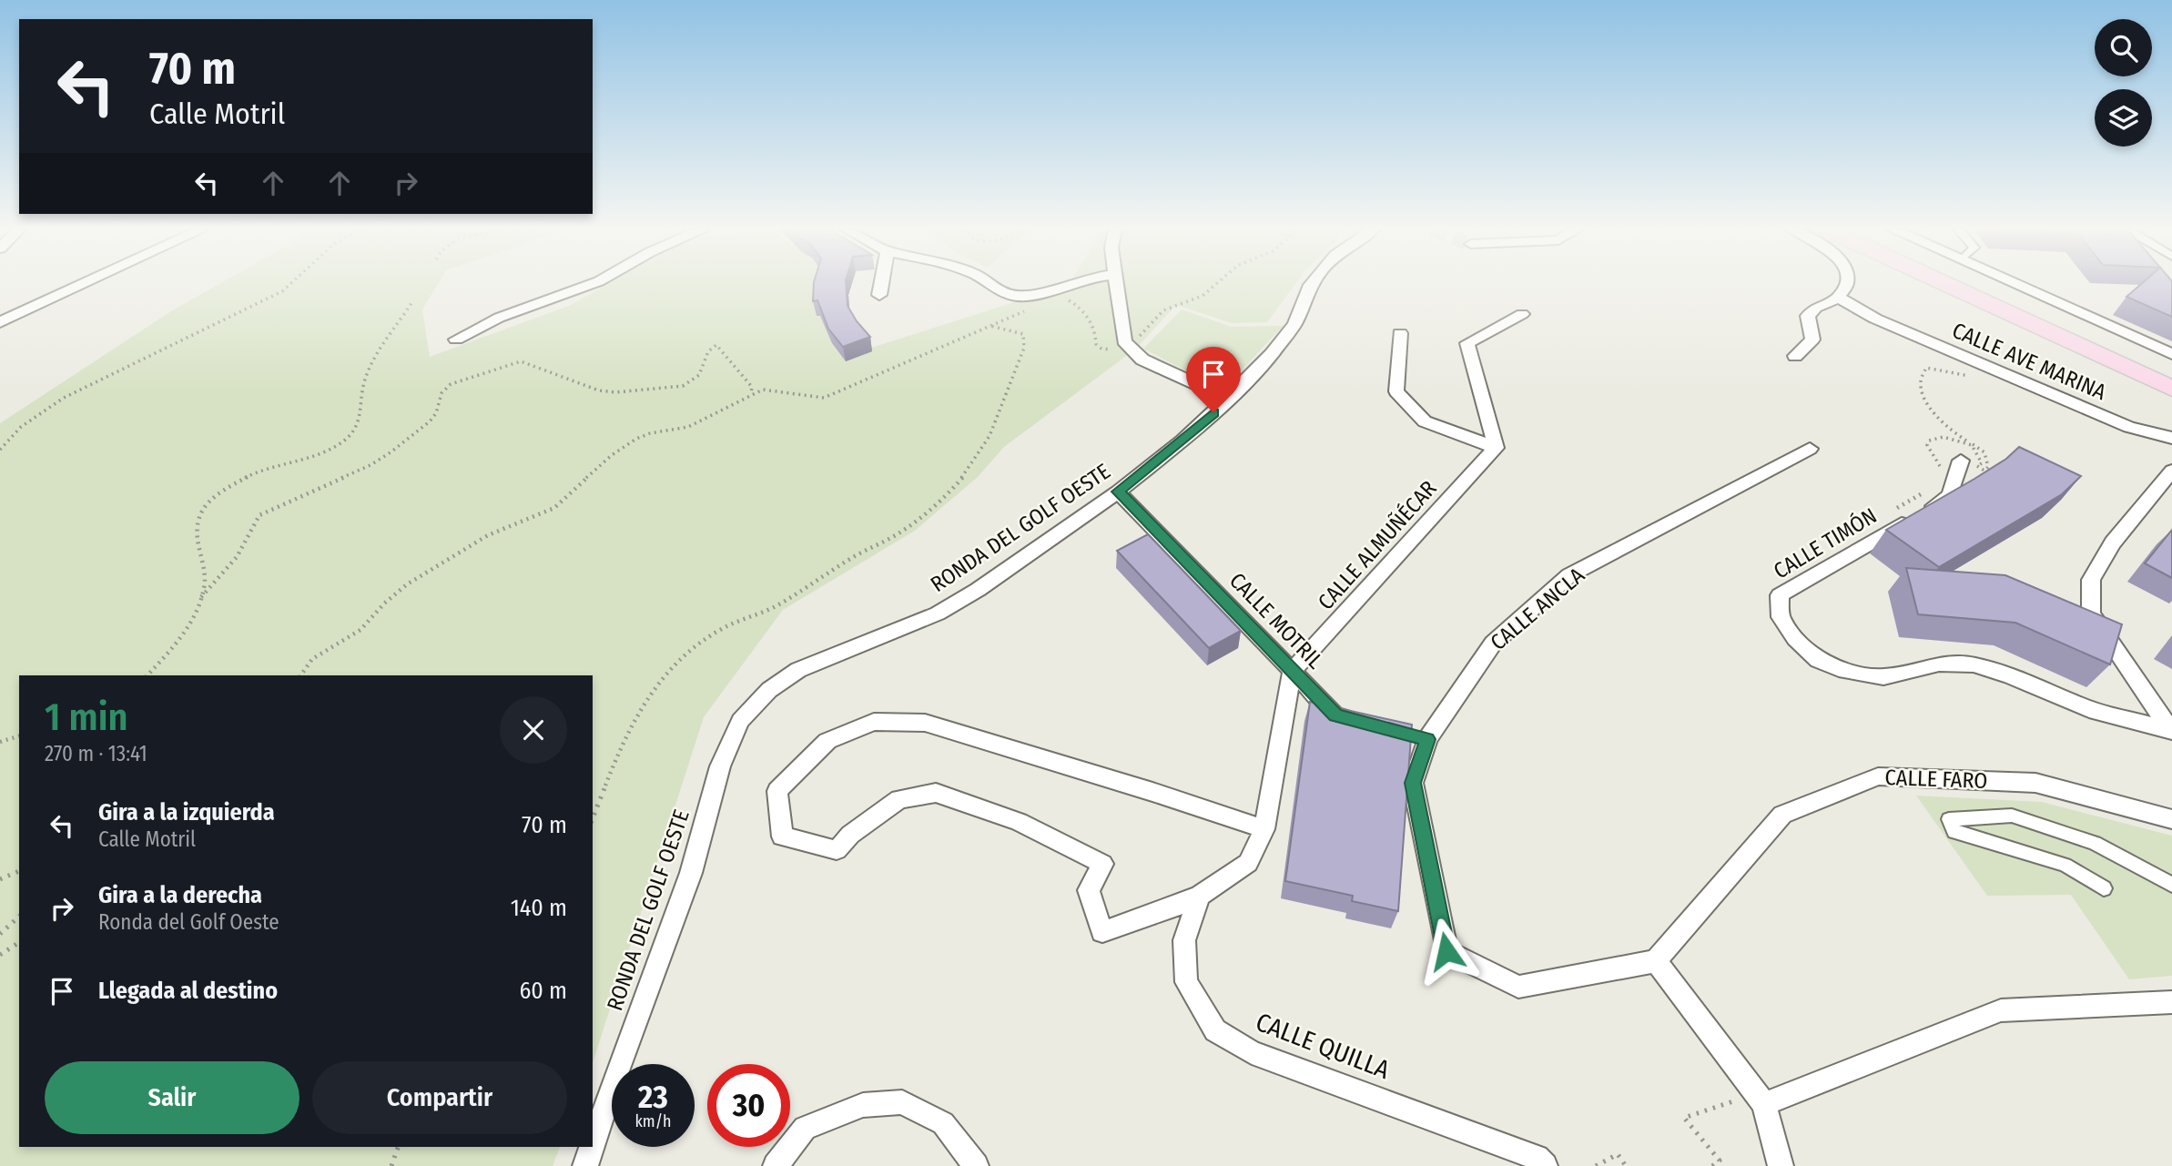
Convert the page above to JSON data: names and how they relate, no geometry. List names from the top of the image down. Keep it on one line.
{"streets":{"street":["CALLE AVE MARINA","RONDA DEL GOLF OESTE","CALLE TIMÓN","CALLE ALMUÑÉCAR","CALLE ANCLA","CALLE MOTRIL","CALLE FARO","CALLE QUILLA"]},"crossings":[["RONDA DEL GOLF OESTE","CALLE MOTRIL"],["CALLE ALMUÑÉCAR","CALLE MOTRIL"],["CALLE ANCLA","CALLE FARO"]],"page":{"turn":["70 m","Calle Motril"],"heading":["1 min","270 m · 13:41"],"list":[{"name":"Gira a la izquierda","note":"Calle Motril","value":"70 m"},{"name":"Gira a la derecha","note":"Ronda del Golf Oeste","value":"140 m"},{"name":"Llegada al destino","value":"60 m"}],"buttons":["Salir","Compartir"],"speed":"23 km/h","limit":"30"}}
